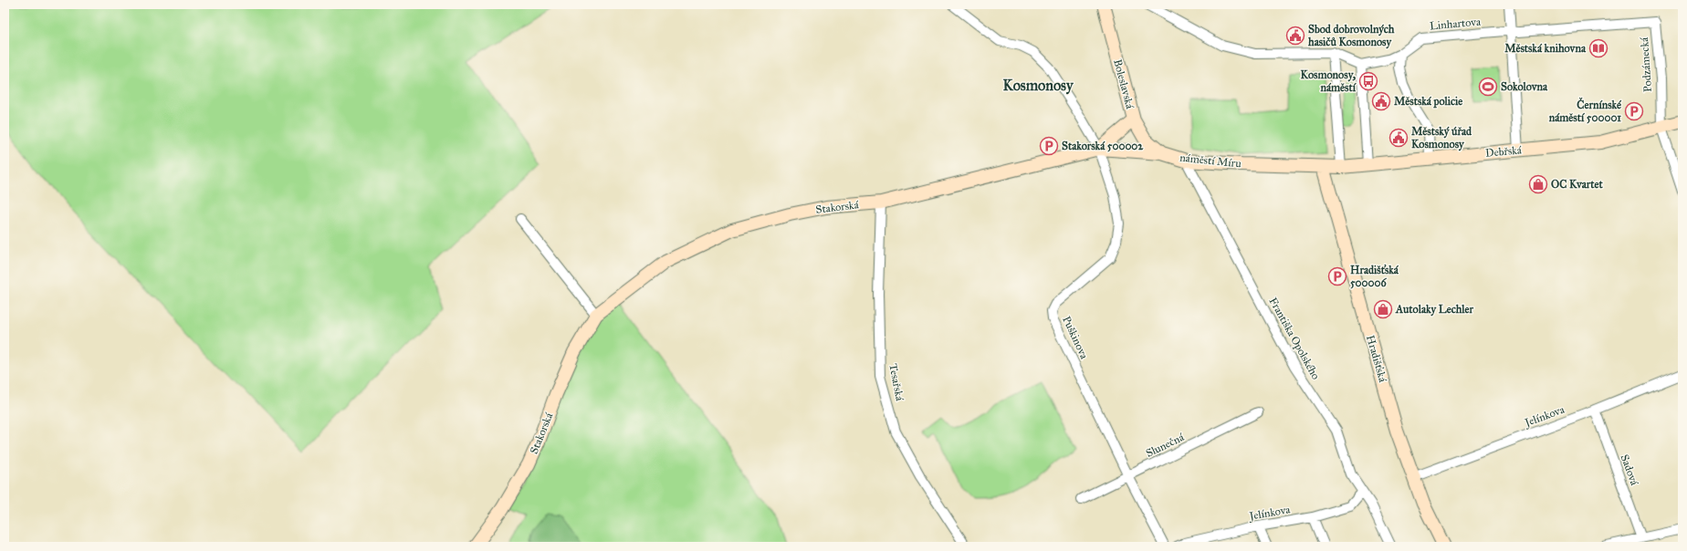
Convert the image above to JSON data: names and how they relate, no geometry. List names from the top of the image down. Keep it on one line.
{"streets":{"street":["Linhartova","Podzámecká","Boleslavská","Debřská","náměstí Míru","Stakorská","Puškinova","Františka Opolského","Hradišťská","Tesařská","Jelínkova","Slunečná","Sadová"]},"crossings":[["Linhartova","Podzámecká"],["Podzámecká","Debřská"],["Boleslavská","náměstí Míru"],["Debřská","náměstí Míru"],["Debřská","Hradišťská"],["náměstí Míru","Stakorská"],["náměstí Míru","Puškinova"],["náměstí Míru","Františka Opolského"],["náměstí Míru","Hradišťská"],["Stakorská","Puškinova"],["Stakorská","Tesařská"],["Puškinova","Slunečná"],["Františka Opolského","Jelínkova"],["Hradišťská","Jelínkova"],["Jelínkova","Sadová"]],"districts":["Kosmonosy"],"places":{"public building":["Sbod dobrovolných hasičů Kosmonosy","Městská policie","Městský úřad Kosmonosy"],"library":["Městská knihovna"],"bus stop":["Kosmonosy, náměstí"],"sports":["Sokolovna"],"parking":["Černínské náměstí 500001","Stakorská 500002","Hradišťská 500006"],"shop":["OC Kvartet","Autolaky Lechler"]}}
